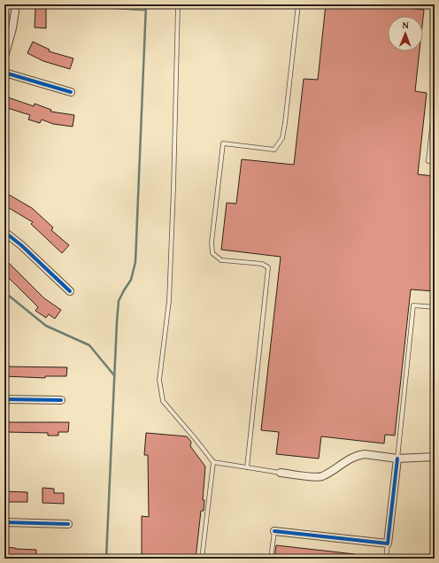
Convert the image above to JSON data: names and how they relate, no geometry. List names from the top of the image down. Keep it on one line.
{"north":"top"}
